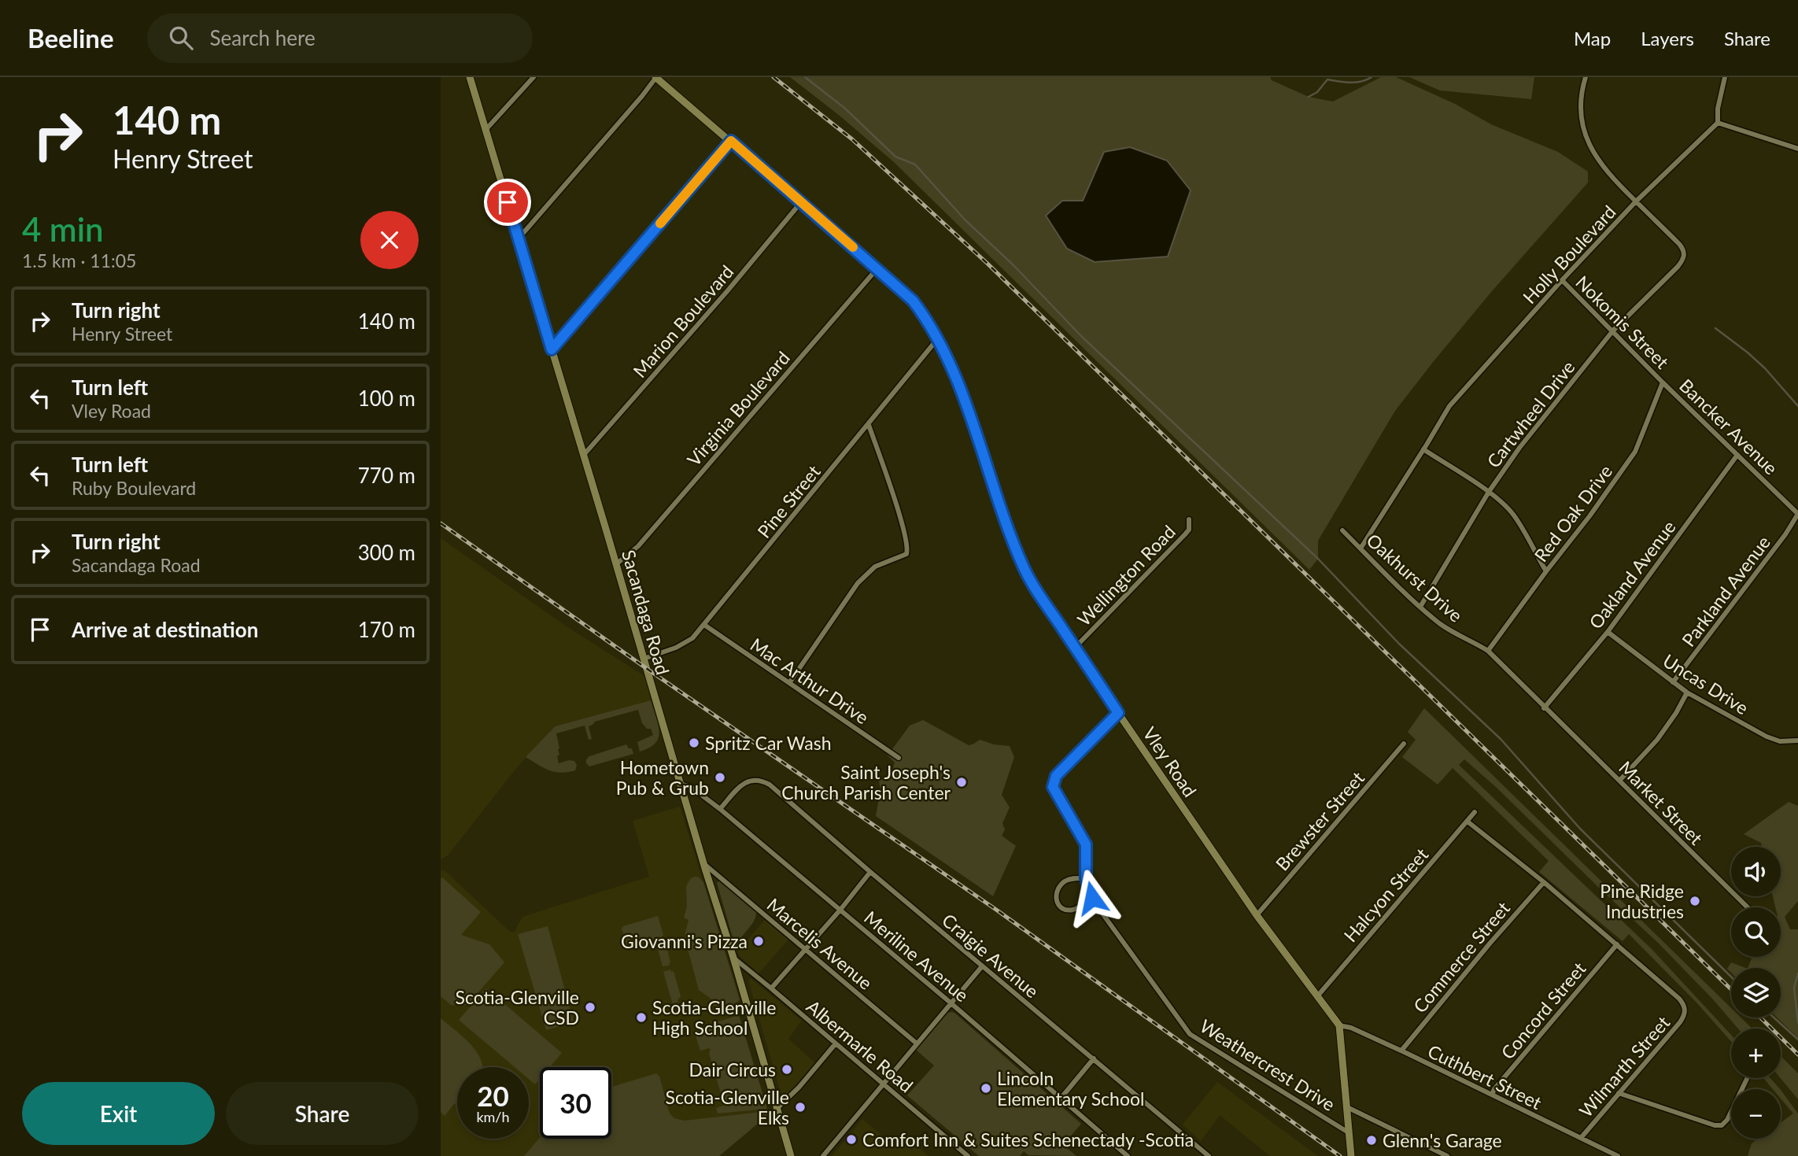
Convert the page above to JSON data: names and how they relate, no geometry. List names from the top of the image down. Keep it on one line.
{"streets":{"street":["Holly Boulevard","Marion Boulevard","Nokomis Street","Virginia Boulevard","Cartwheel Drive","Bancker Avenue","Pine Street","Red Oak Drive","Oakland Avenue","Wellington Road","Oakhurst Drive","Parkland Avenue","Sacandaga Road","Mac Arthur Drive","Uncas Drive","Vley Road","Market Street","Brewster Street","Halcyon Street","Marcelis Avenue","Craigie Avenue","Meriline Avenue","Commerce Street","Concord Street","Albermarle Road","Weathercrest Drive","Wilmarth Street","Cuthbert Street"]},"crossings":[["Holly Boulevard","Nokomis Street"],["Holly Boulevard","Cartwheel Drive"],["Holly Boulevard","Oakhurst Drive"],["Marion Boulevard","Sacandaga Road"],["Marion Boulevard","Vley Road"],["Nokomis Street","Cartwheel Drive"],["Nokomis Street","Bancker Avenue"],["Nokomis Street","Red Oak Drive"],["Virginia Boulevard","Sacandaga Road"],["Virginia Boulevard","Vley Road"],["Cartwheel Drive","Oakhurst Drive"],["Bancker Avenue","Red Oak Drive"],["Bancker Avenue","Oakland Avenue"],["Bancker Avenue","Parkland Avenue"],["Pine Street","Sacandaga Road"],["Pine Street","Mac Arthur Drive"],["Pine Street","Vley Road"],["Red Oak Drive","Oakhurst Drive"],["Oakland Avenue","Oakhurst Drive"],["Oakland Avenue","Uncas Drive"],["Oakland Avenue","Market Street"],["Wellington Road","Vley Road"],["Oakhurst Drive","Market Street"],["Parkland Avenue","Uncas Drive"],["Sacandaga Road","Marcelis Avenue"],["Sacandaga Road","Meriline Avenue"],["Sacandaga Road","Albermarle Road"],["Vley Road","Brewster Street"],["Vley Road","Halcyon Street"],["Vley Road","Weathercrest Drive"],["Vley Road","Cuthbert Street"],["Craigie Avenue","Meriline Avenue"],["Commerce Street","Cuthbert Street"],["Concord Street","Wilmarth Street"],["Concord Street","Cuthbert Street"],["Wilmarth Street","Cuthbert Street"]],"places":["Spritz Car Wash","Hometown Pub & Grub","Saint Joseph's Church Parish Center","Pine Ridge Industries","Giovanni's Pizza","Scotia-Glenville CSD","Scotia-Glenville High School","Dair Circus","Lincoln Elementary School","Scotia-Glenville Elks","Comfort Inn & Suites Schenectady -Scotia","Glenn's Garage"],"page":{"header":"Beeline","search":"Search here","nav":["Map","Layers","Share"],"turn":["140 m","Henry Street"],"heading":["4 min","1.5 km · 11:05"],"list":[{"name":"Turn right","note":"Henry Street","value":"140 m"},{"name":"Turn left","note":"Vley Road","value":"100 m"},{"name":"Turn left","note":"Ruby Boulevard","value":"770 m"},{"name":"Turn right","note":"Sacandaga Road","value":"300 m"},{"name":"Arrive at destination","value":"170 m"}],"map_buttons":["+","−"],"speed":"20 km/h","limit":"30","buttons":["Exit","Share"]}}
